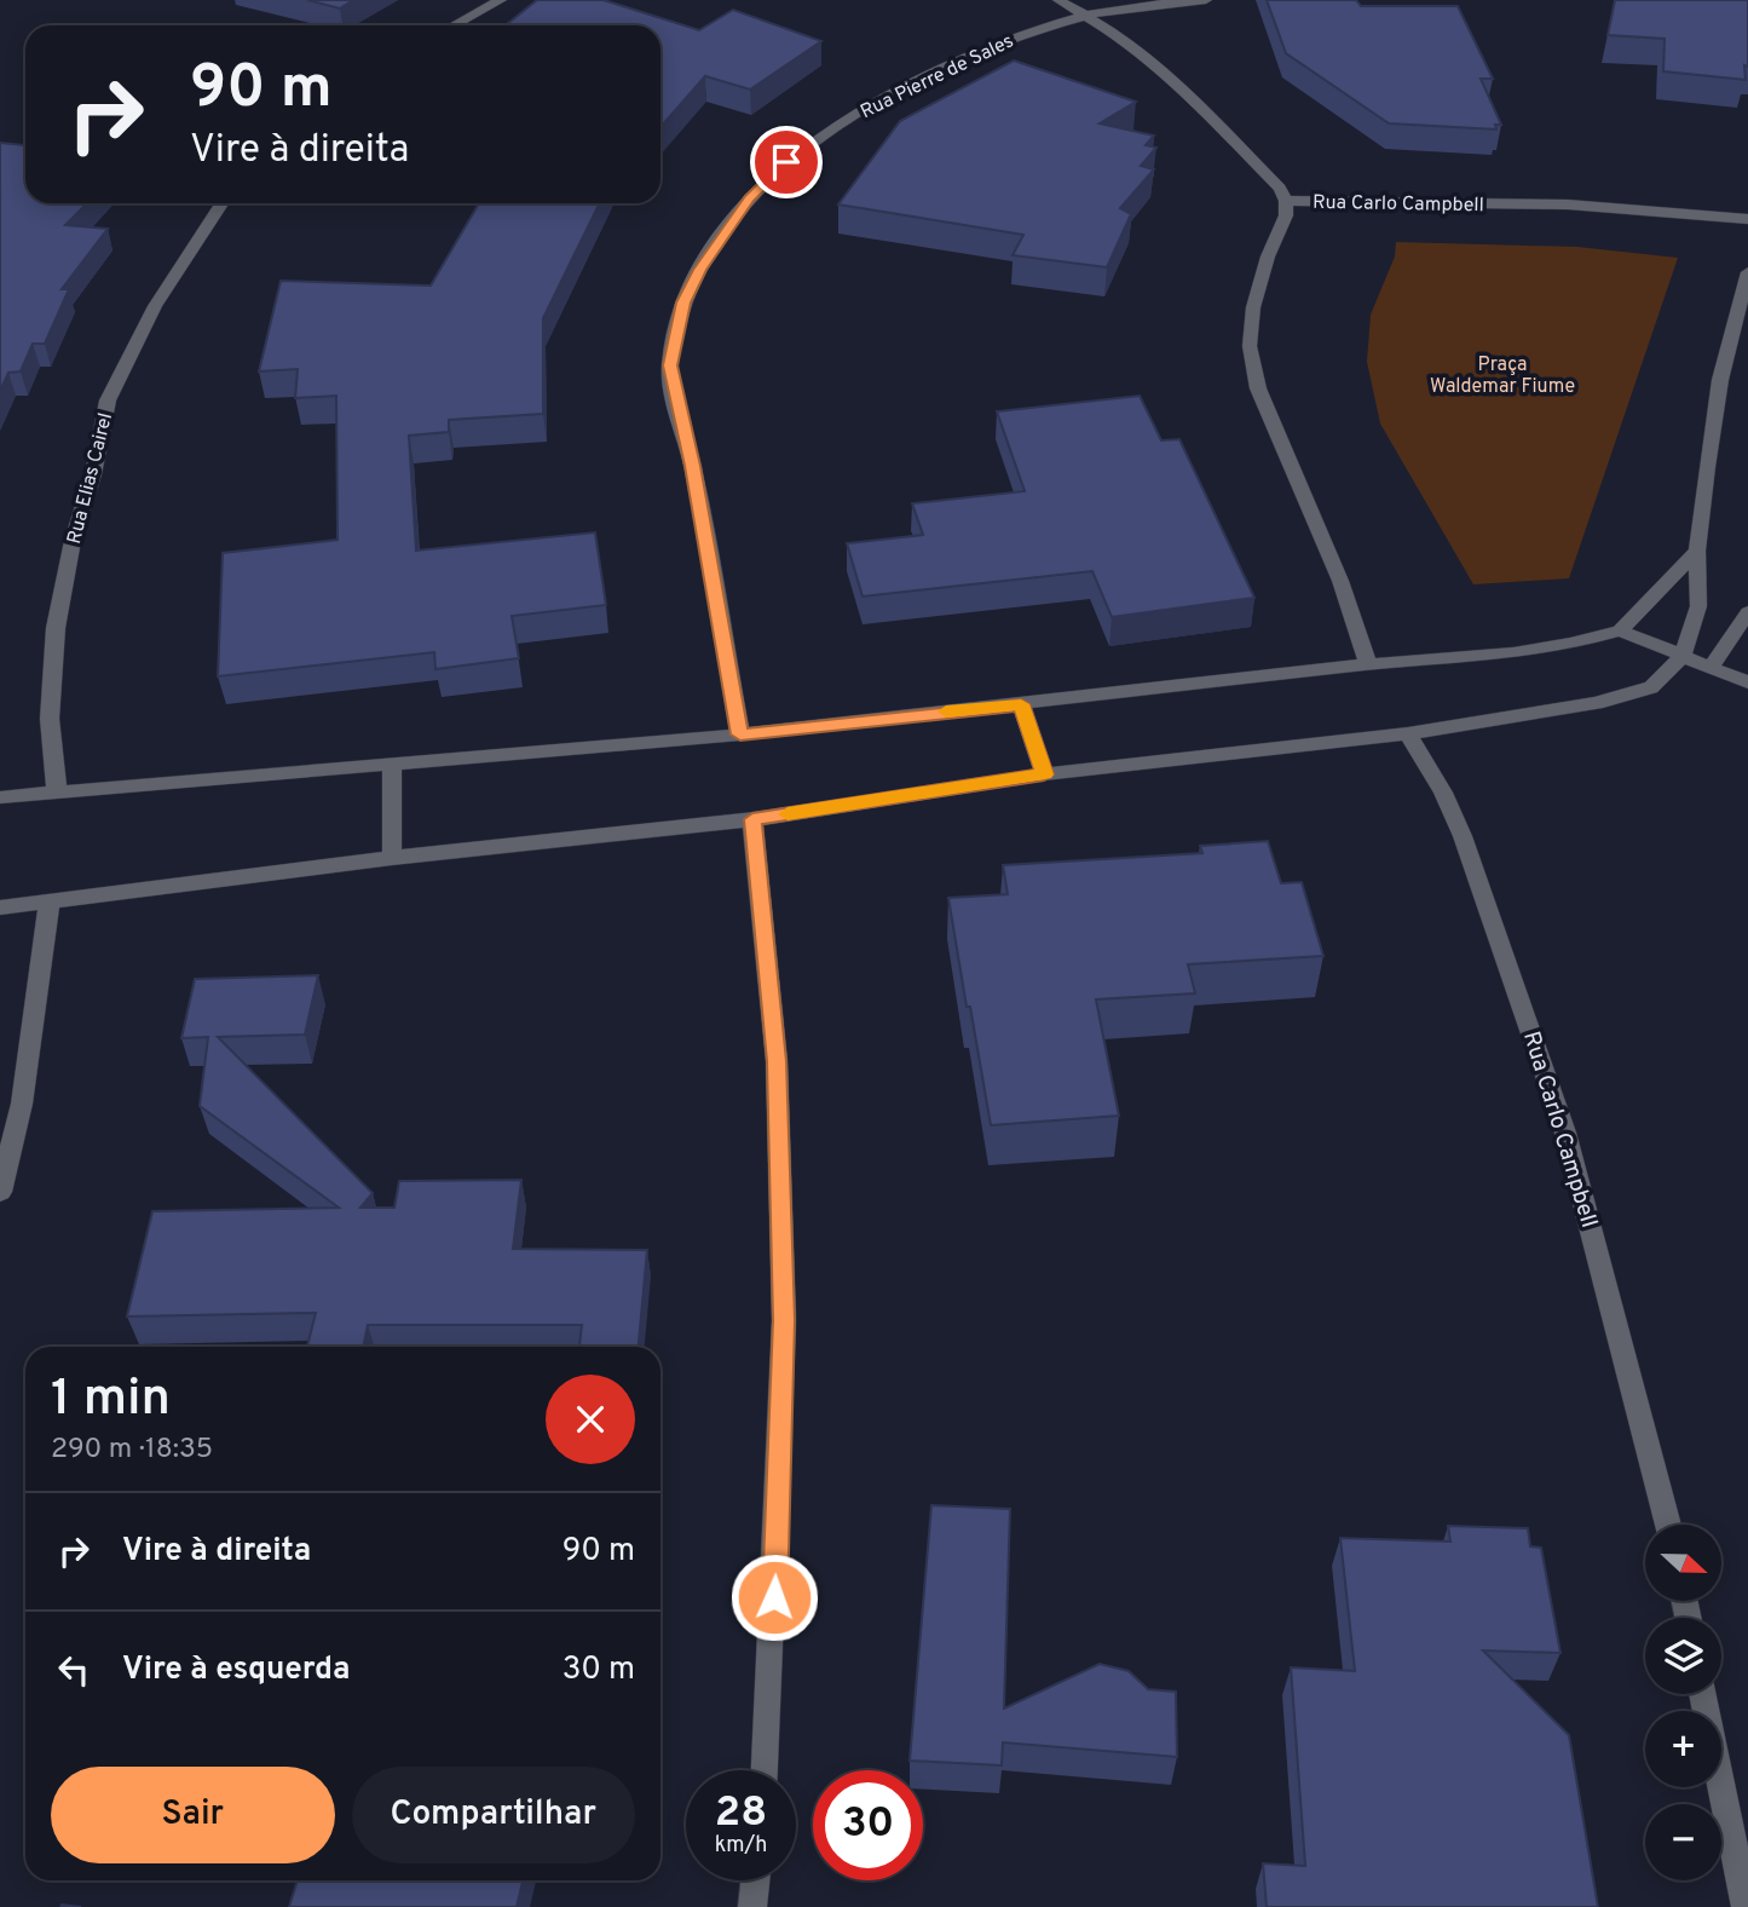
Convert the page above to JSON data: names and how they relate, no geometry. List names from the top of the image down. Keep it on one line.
{"streets":{"street":["Rua Pierre de Sales","Rua Carlo Campbell","Rua Elias Cairel"]},"parks":["Praça Waldemar Fiume"],"north":"right","page":{"turn":["90 m","Vire à direita"],"heading":["1 min","290 m · 18:35"],"list":[{"name":"Vire à direita","value":"90 m"},{"name":"Vire à esquerda","value":"30 m"}],"map_buttons":["+","−"],"buttons":["Sair","Compartilhar"],"speed":"28 km/h","limit":"30"}}
